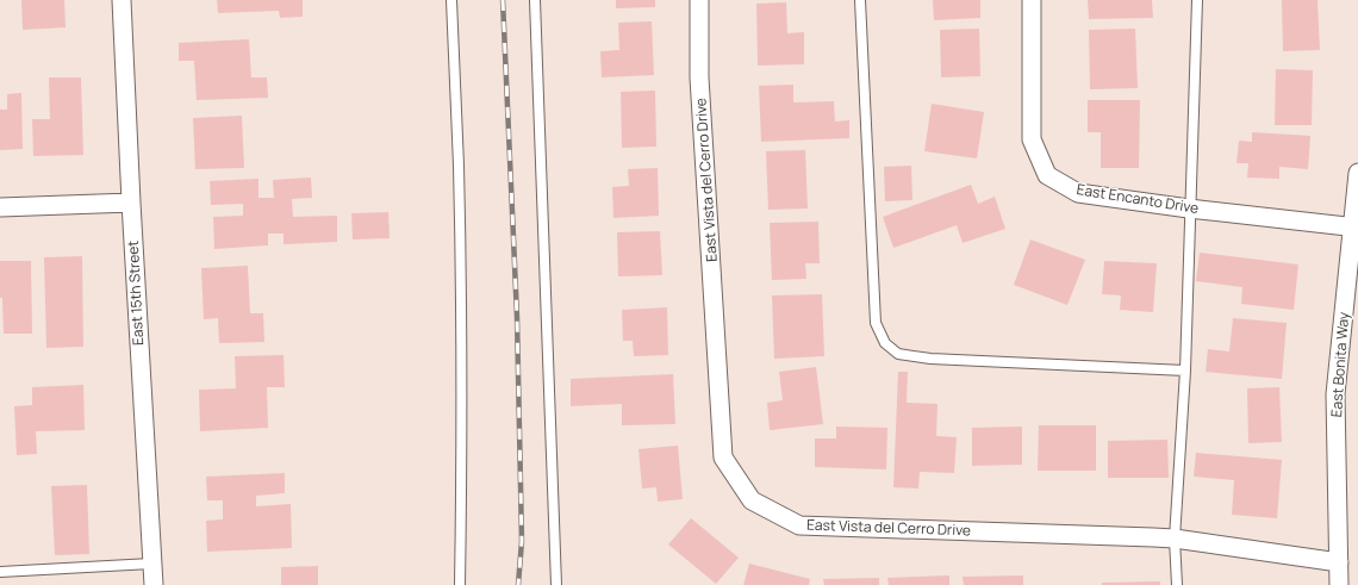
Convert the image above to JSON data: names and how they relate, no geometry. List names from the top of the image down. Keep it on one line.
{"streets":{"street":["East Vista del Cerro Drive","East Encanto Drive","East 15th Street","East Bonita Way"]},"crossings":[["East Vista del Cerro Drive","East Bonita Way"],["East Encanto Drive","East Bonita Way"]]}
